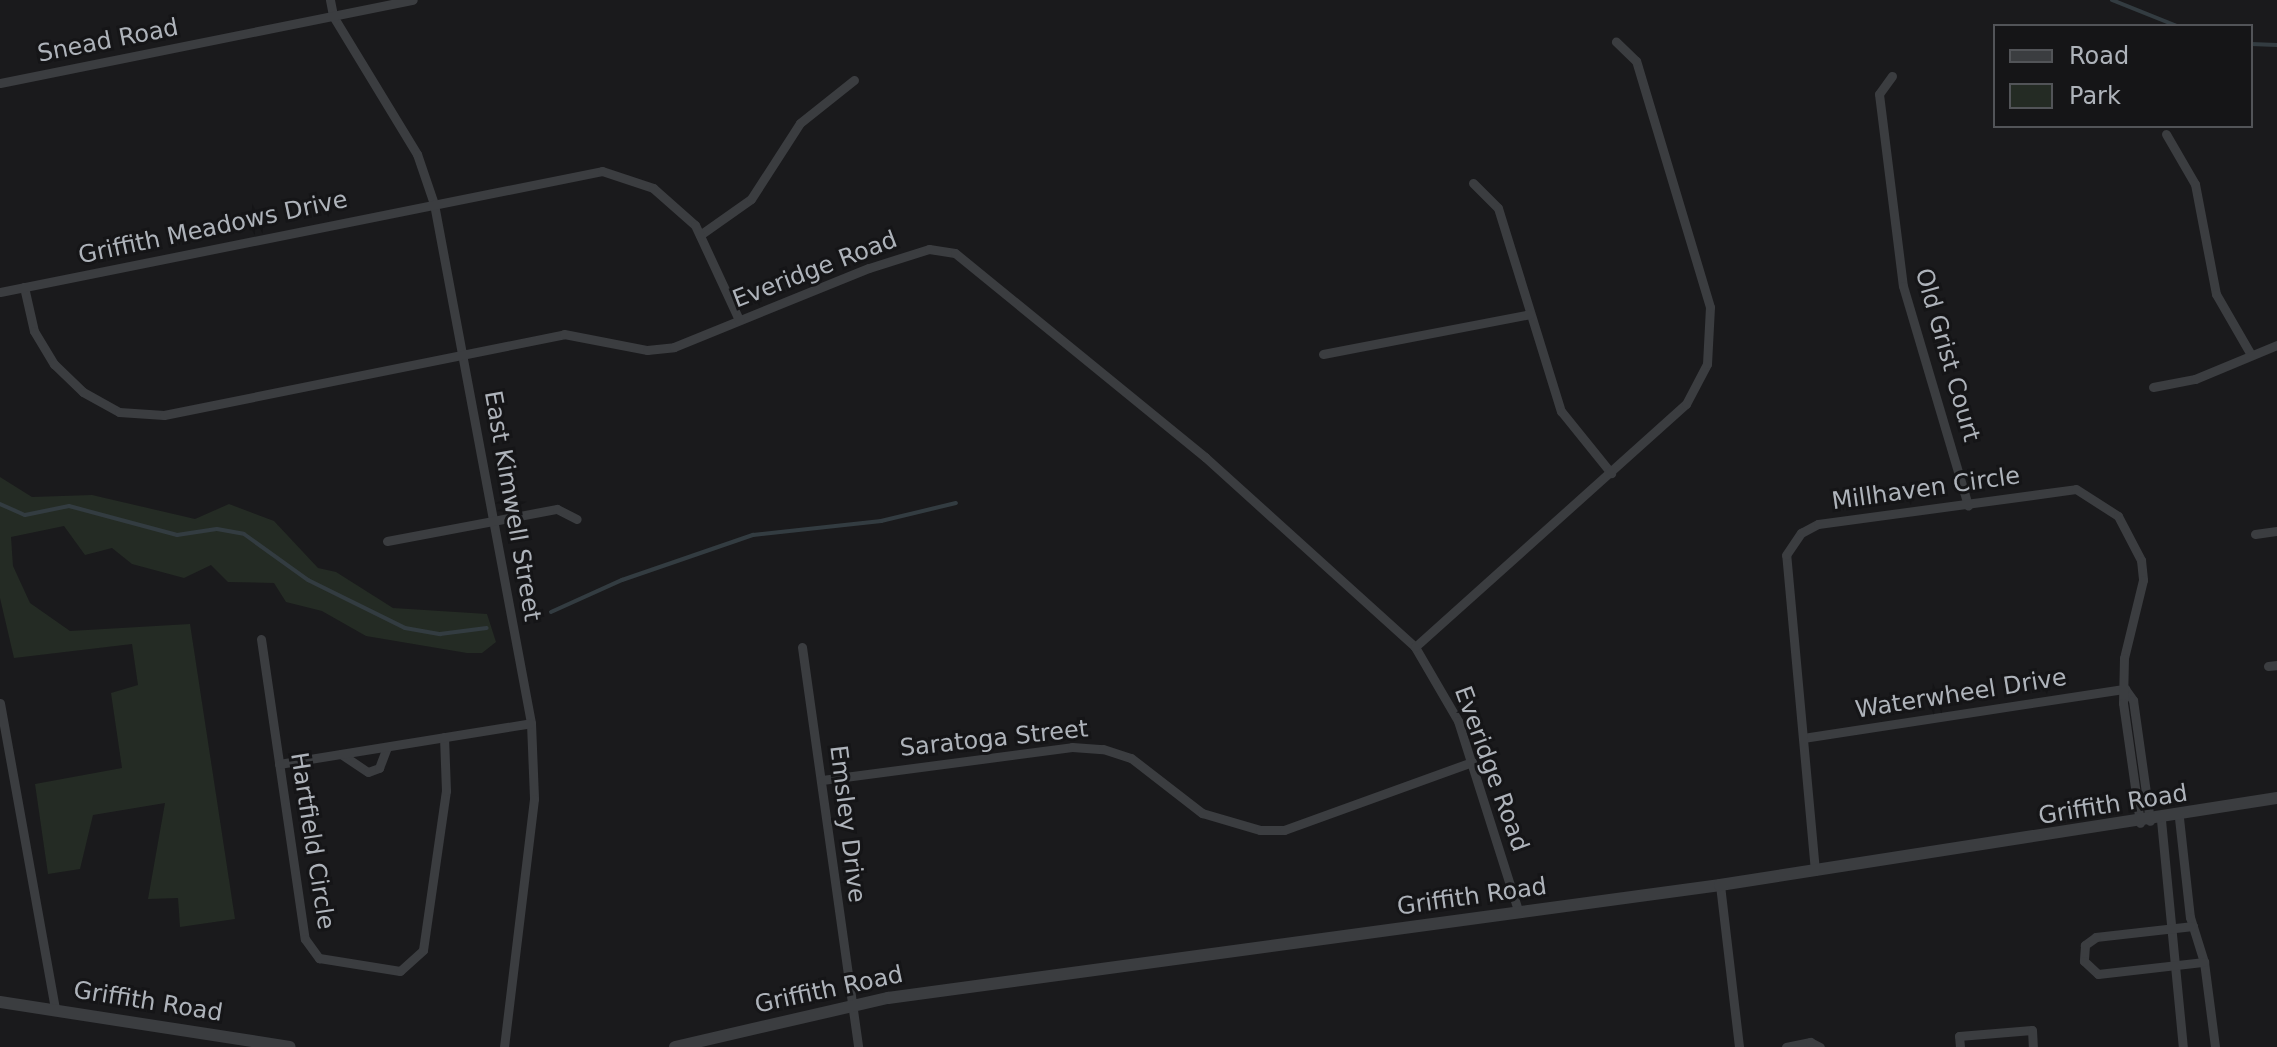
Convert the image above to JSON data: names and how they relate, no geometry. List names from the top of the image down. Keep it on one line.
{"streets":{"street":["Snead Road","Griffith Meadows Drive","Everidge Road","Old Grist Court","Millhaven Circle","East Kimwell Street","Waterwheel Drive","Saratoga Street","Griffith Road","Emsley Drive","Hartfield Circle"]},"crossings":[["Snead Road","East Kimwell Street"],["Griffith Meadows Drive","Everidge Road"],["Griffith Meadows Drive","East Kimwell Street"],["Everidge Road","East Kimwell Street"],["Everidge Road","Saratoga Street"],["Everidge Road","Griffith Road"],["Old Grist Court","Millhaven Circle"],["Millhaven Circle","Waterwheel Drive"],["Millhaven Circle","Griffith Road"],["Saratoga Street","Emsley Drive"],["Griffith Road","Emsley Drive"]],"legend":["Road","Park"]}
